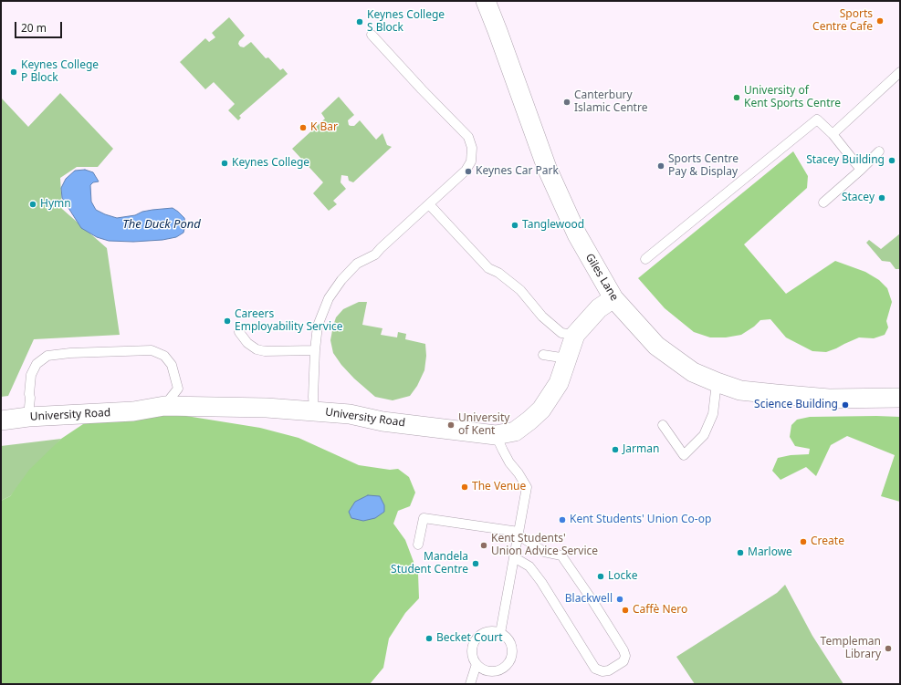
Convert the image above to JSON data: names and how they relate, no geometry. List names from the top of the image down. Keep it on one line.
{"streets":{"street":["Giles Lane","University Road"]},"crossings":[["Giles Lane","University Road"]],"water":["The Duck Pond"],"places":["Sports Centre Cafe","Keynes College S Block","Keynes College P Block","University of Kent Sports Centre","Canterbury Islamic Centre","K Bar","Stacey Building","Keynes College","Sports Centre Pay & Display","Keynes Car Park","Stacey","Hymn","Tanglewood","Careers Employability Service","Science Building","University of Kent","Jarman","The Venue","Kent Students' Union Co-op","Create","Kent Students' Union Advice Service","Marlowe","Mandela Student Centre","Locke","Blackwell","Caffè Nero","Becket Court","Templeman Library"],"scale_bar":"20 m"}
